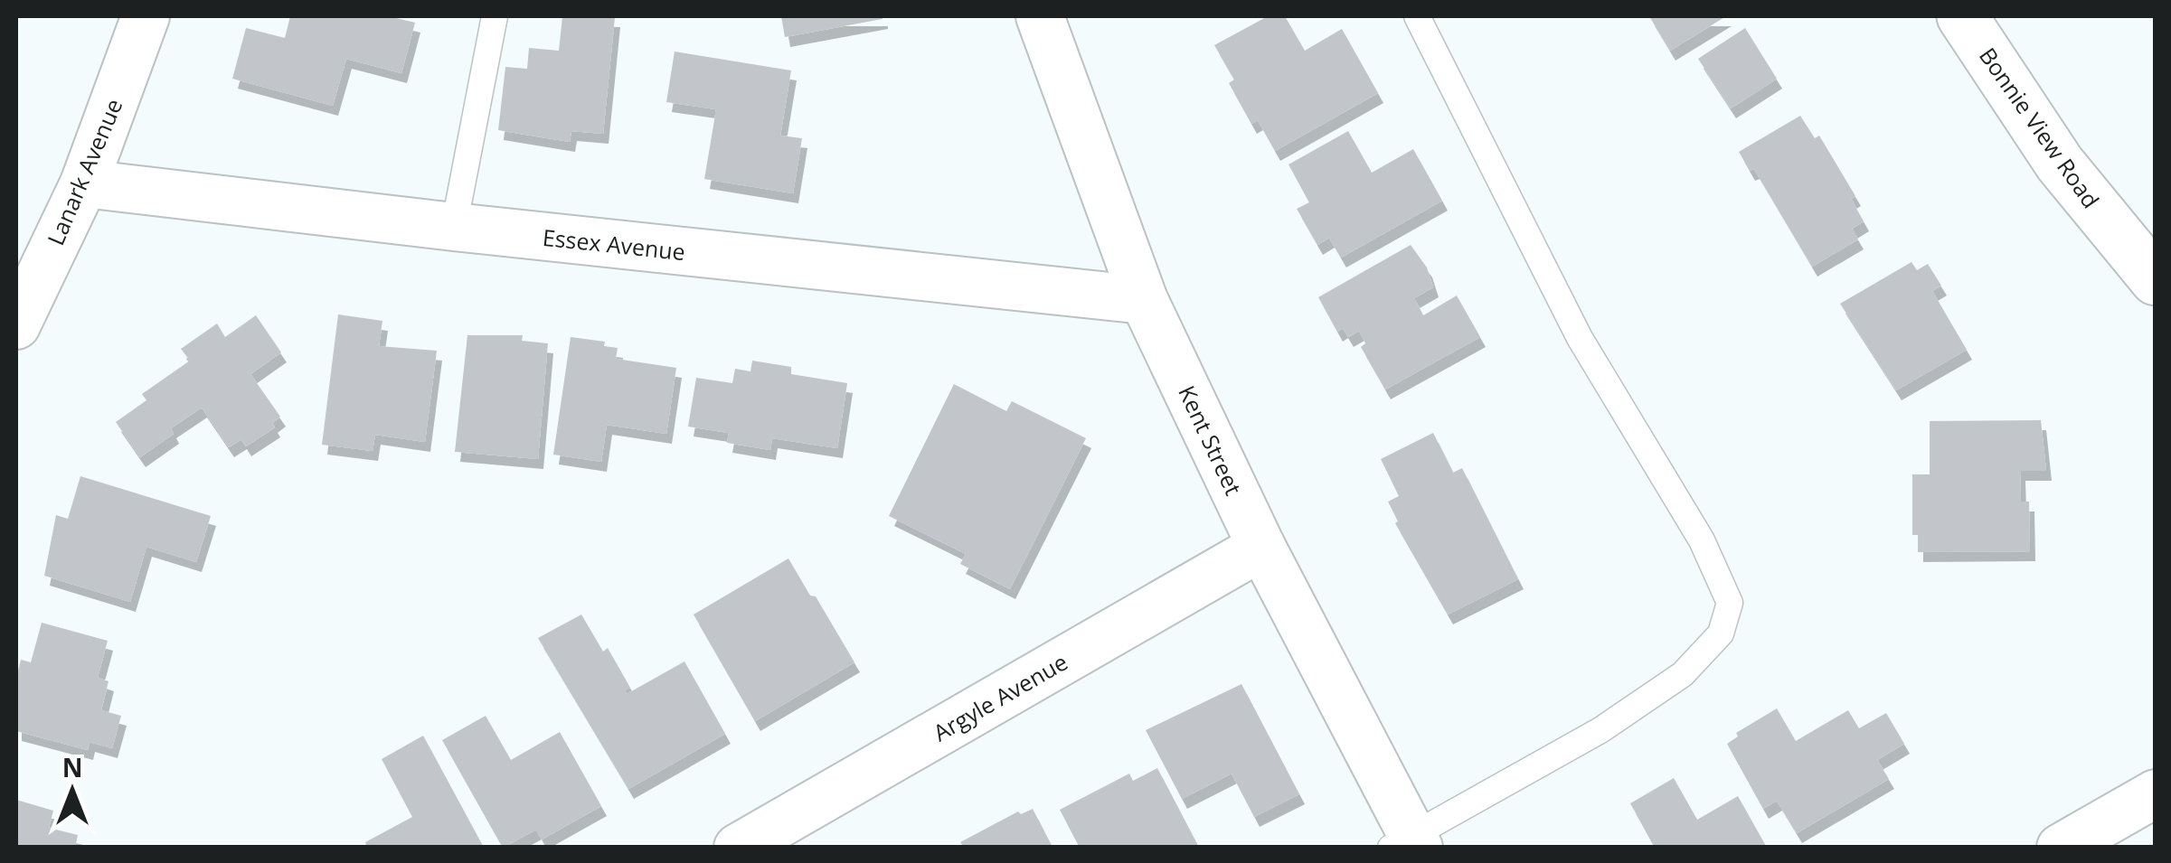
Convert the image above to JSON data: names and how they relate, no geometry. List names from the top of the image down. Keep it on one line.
{"streets":{"street":["Bonnie View Road","Lanark Avenue","Essex Avenue","Kent Street","Argyle Avenue"]},"crossings":[["Lanark Avenue","Essex Avenue"],["Essex Avenue","Kent Street"],["Kent Street","Argyle Avenue"]],"north":"top"}
